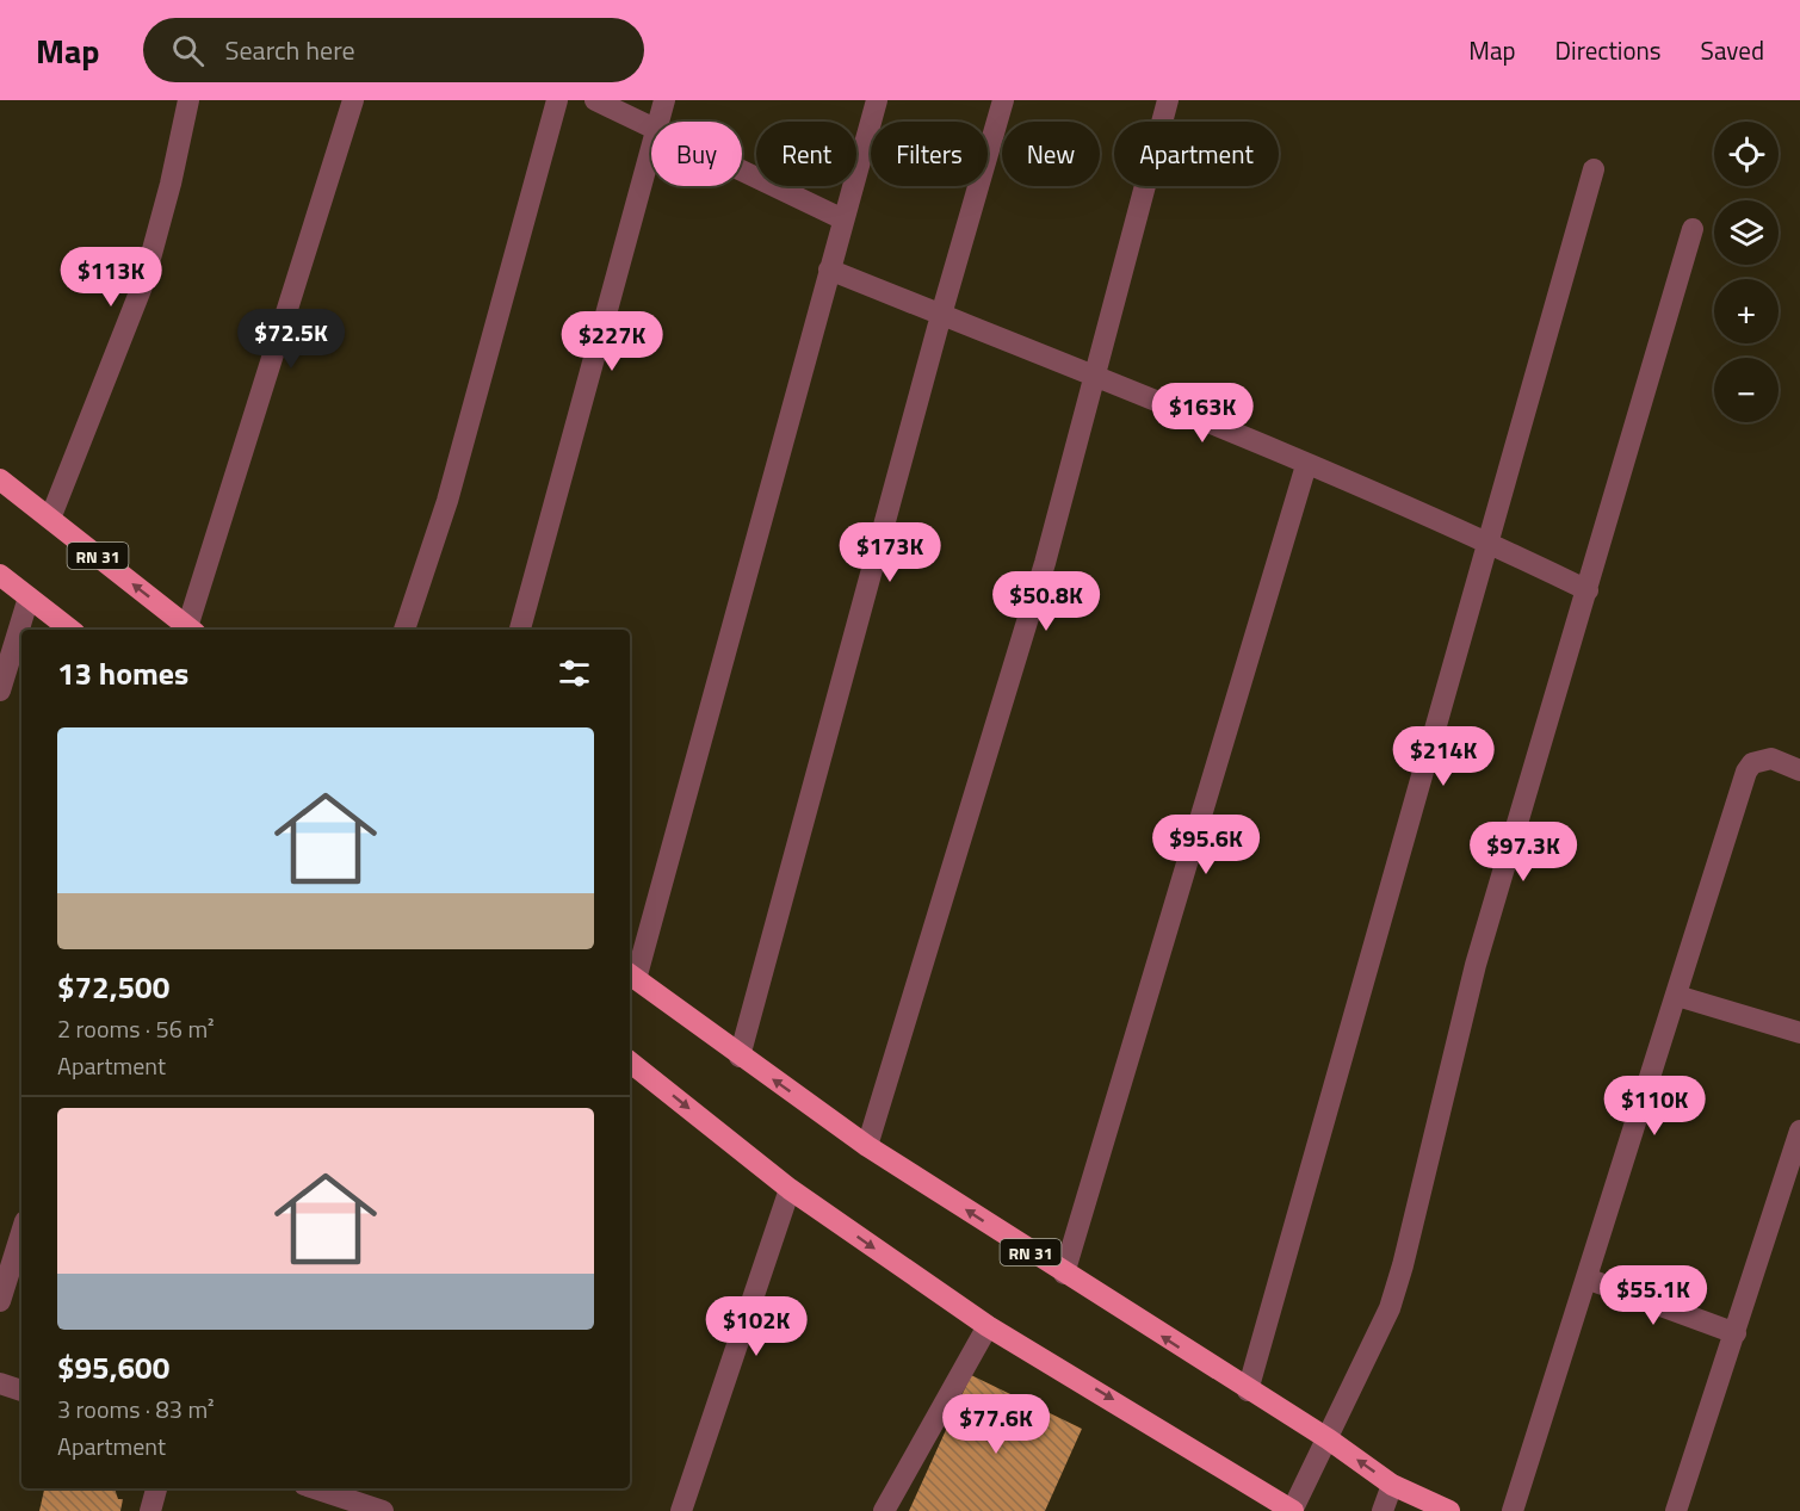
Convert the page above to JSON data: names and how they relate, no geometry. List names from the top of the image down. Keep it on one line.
{"streets":{"highway":["RN 31"]},"page":{"header":"Map","search":"Search here","nav":["Map","Directions","Saved"],"map_buttons":["+","−"],"chip":["Buy","Rent","Filters","New","Apartment"],"price":["$113K","$72.5K","$227K","$163K","$173K","$50.8K","$214K","$95.6K","$97.3K","$110K","$55.1K","$102K","$77.6K"],"heading":"13 homes","list":[{"name":"$72,500","note":"2 rooms · 56 m² · Apartment"},{"name":"$95,600","note":"3 rooms · 83 m² · Apartment"}]}}
